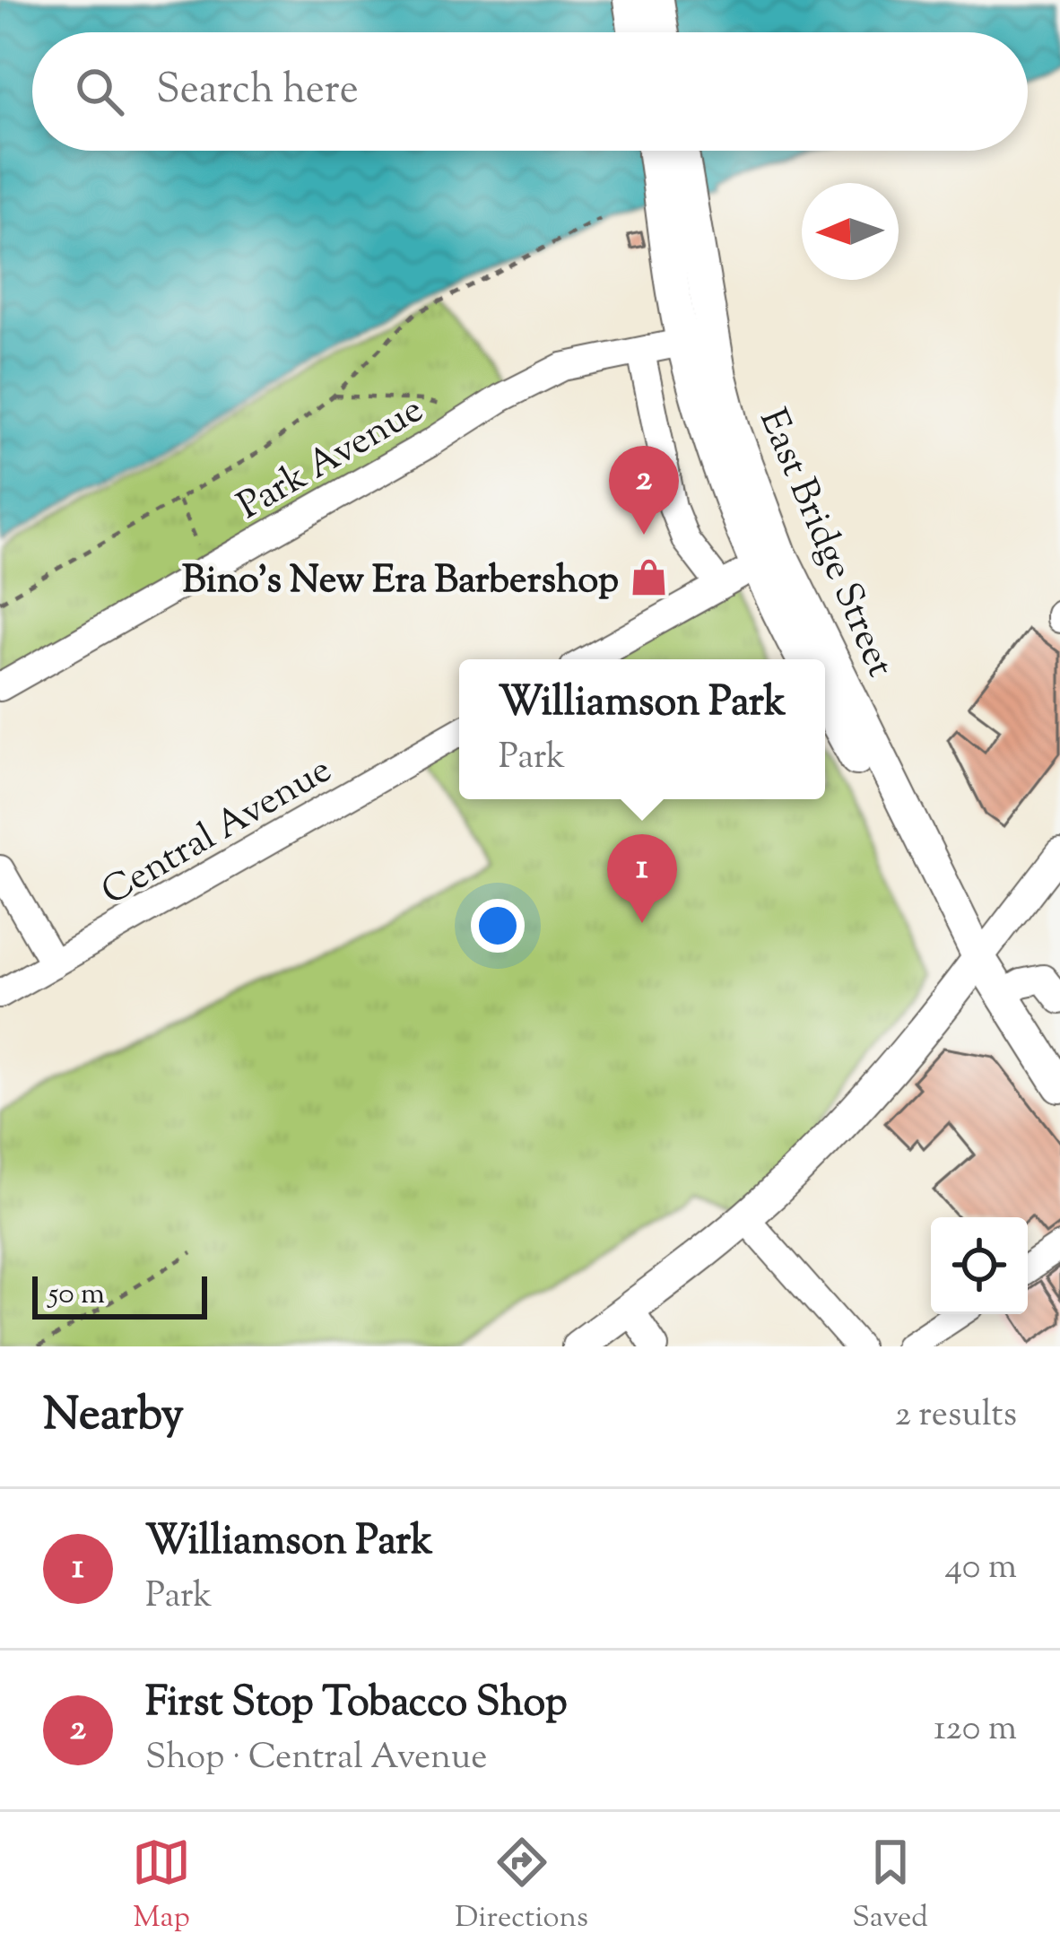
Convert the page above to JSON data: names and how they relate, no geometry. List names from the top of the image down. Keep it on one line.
{"streets":{"main road":["East Bridge Street"],"street":["Park Avenue","Central Avenue"]},"crossings":[["Park Avenue","East Bridge Street"]],"places":{"shop":["Bino's New Era Barbershop"]},"scale_bar":"50 m","north":"left","page":{"search":"Search here","pins":["2","1"],"popup":["Williamson Park","Park"],"scale":"50 m","heading":["Nearby","2 results"],"list":[{"mark":"1","name":"Williamson Park","note":"Park","value":"40 m"},{"mark":"2","name":"First Stop Tobacco Shop","note":"Shop · Central Avenue","value":"120 m"}],"nav":["Map","Directions","Saved"]}}
